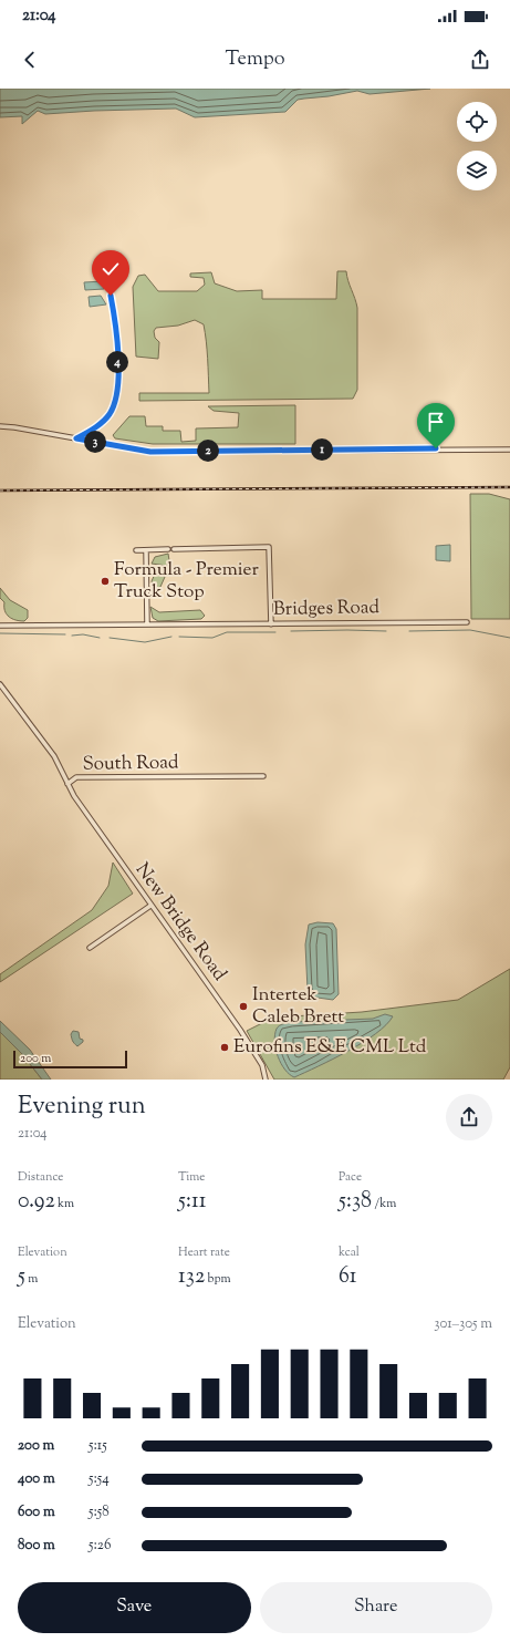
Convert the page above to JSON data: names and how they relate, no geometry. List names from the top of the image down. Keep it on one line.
{"streets":{"street":["Bridges Road","South Road","New Bridge Road"]},"crossings":[["South Road","New Bridge Road"]],"places":["Formula - Premier Truck Stop","Intertek Caleb Brett","Eurofins E&E CML Ltd"],"scale_bar":"200 m","page":{"status":"21:04","header":"Tempo","pins":["4","3","1","2"],"scale":"200 m","heading":["Evening run","21:04"],"stats":[["Distance","0.92 km"],["Time","5:11"],["Pace","5:38 /km"],["Elevation","5 m"],["Heart rate","132 bpm"],["kcal","61"]],"chart":["Elevation","301–305 m"],"list":[{"name":"200 m","note":"5:15"},{"name":"400 m","note":"5:54"},{"name":"600 m","note":"5:58"},{"name":"800 m","note":"5:26"}],"buttons":["Save","Share"]}}
